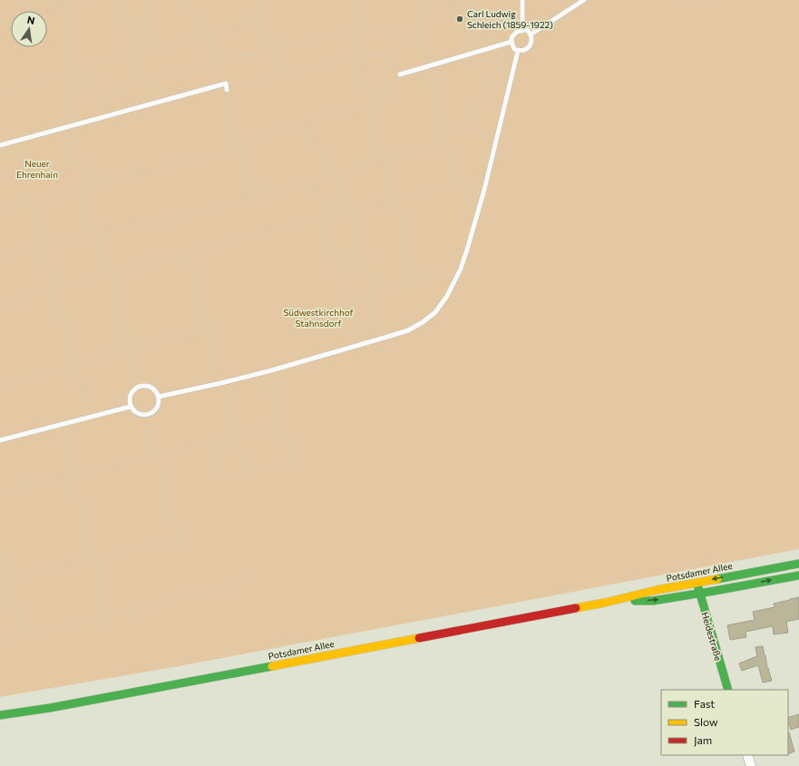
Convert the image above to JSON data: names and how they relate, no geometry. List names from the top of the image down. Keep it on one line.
{"streets":{"street":["Potsdamer Allee","Heidestraße"]},"crossings":[["Potsdamer Allee","Heidestraße"]],"parks":["Neuer Ehrenhain","Südwestkirchhof Stahnsdorf"],"places":["Carl Ludwig Schleich (1859-1922)"],"legend":["Fast","Slow","Jam"],"north":"top"}
